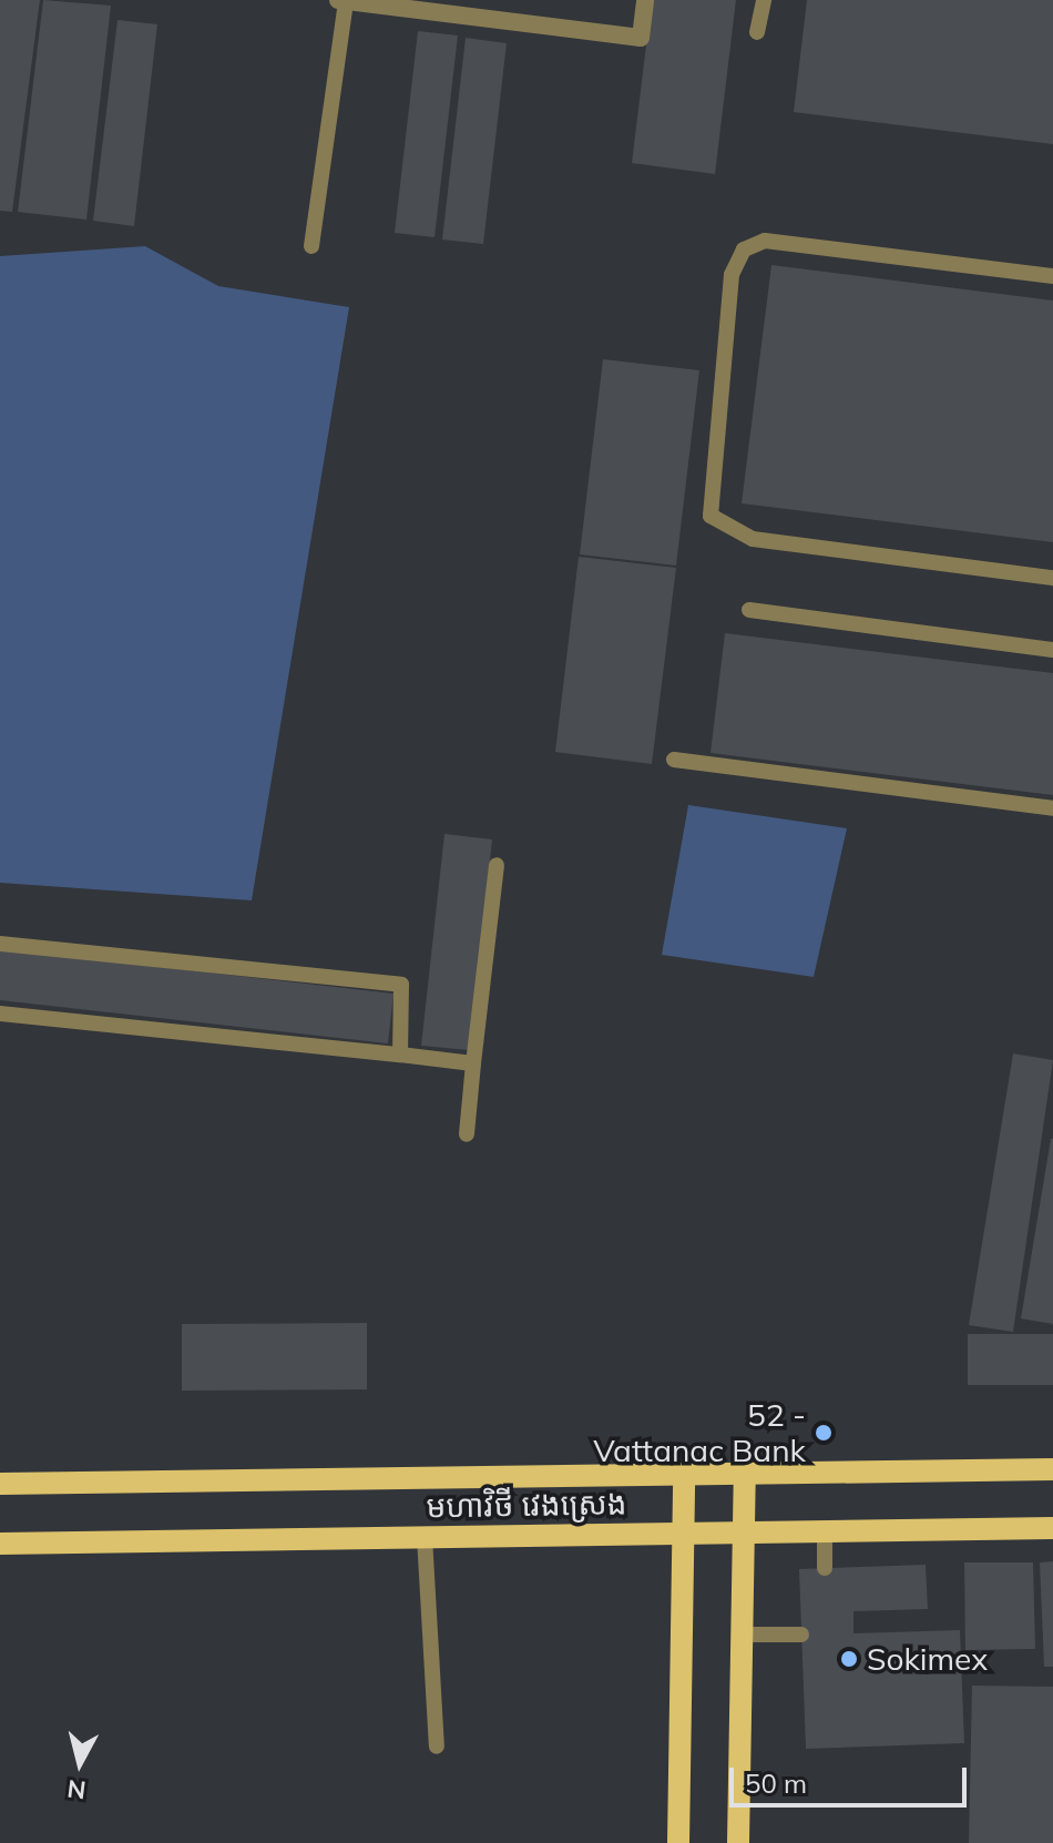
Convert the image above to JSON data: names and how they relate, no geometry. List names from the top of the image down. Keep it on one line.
{"streets":{"main road":["មហាវិថី វេងស្រេង"]},"places":["52 - Vattanac Bank","Sokimex"],"scale_bar":"50 m","north":"bottom"}
